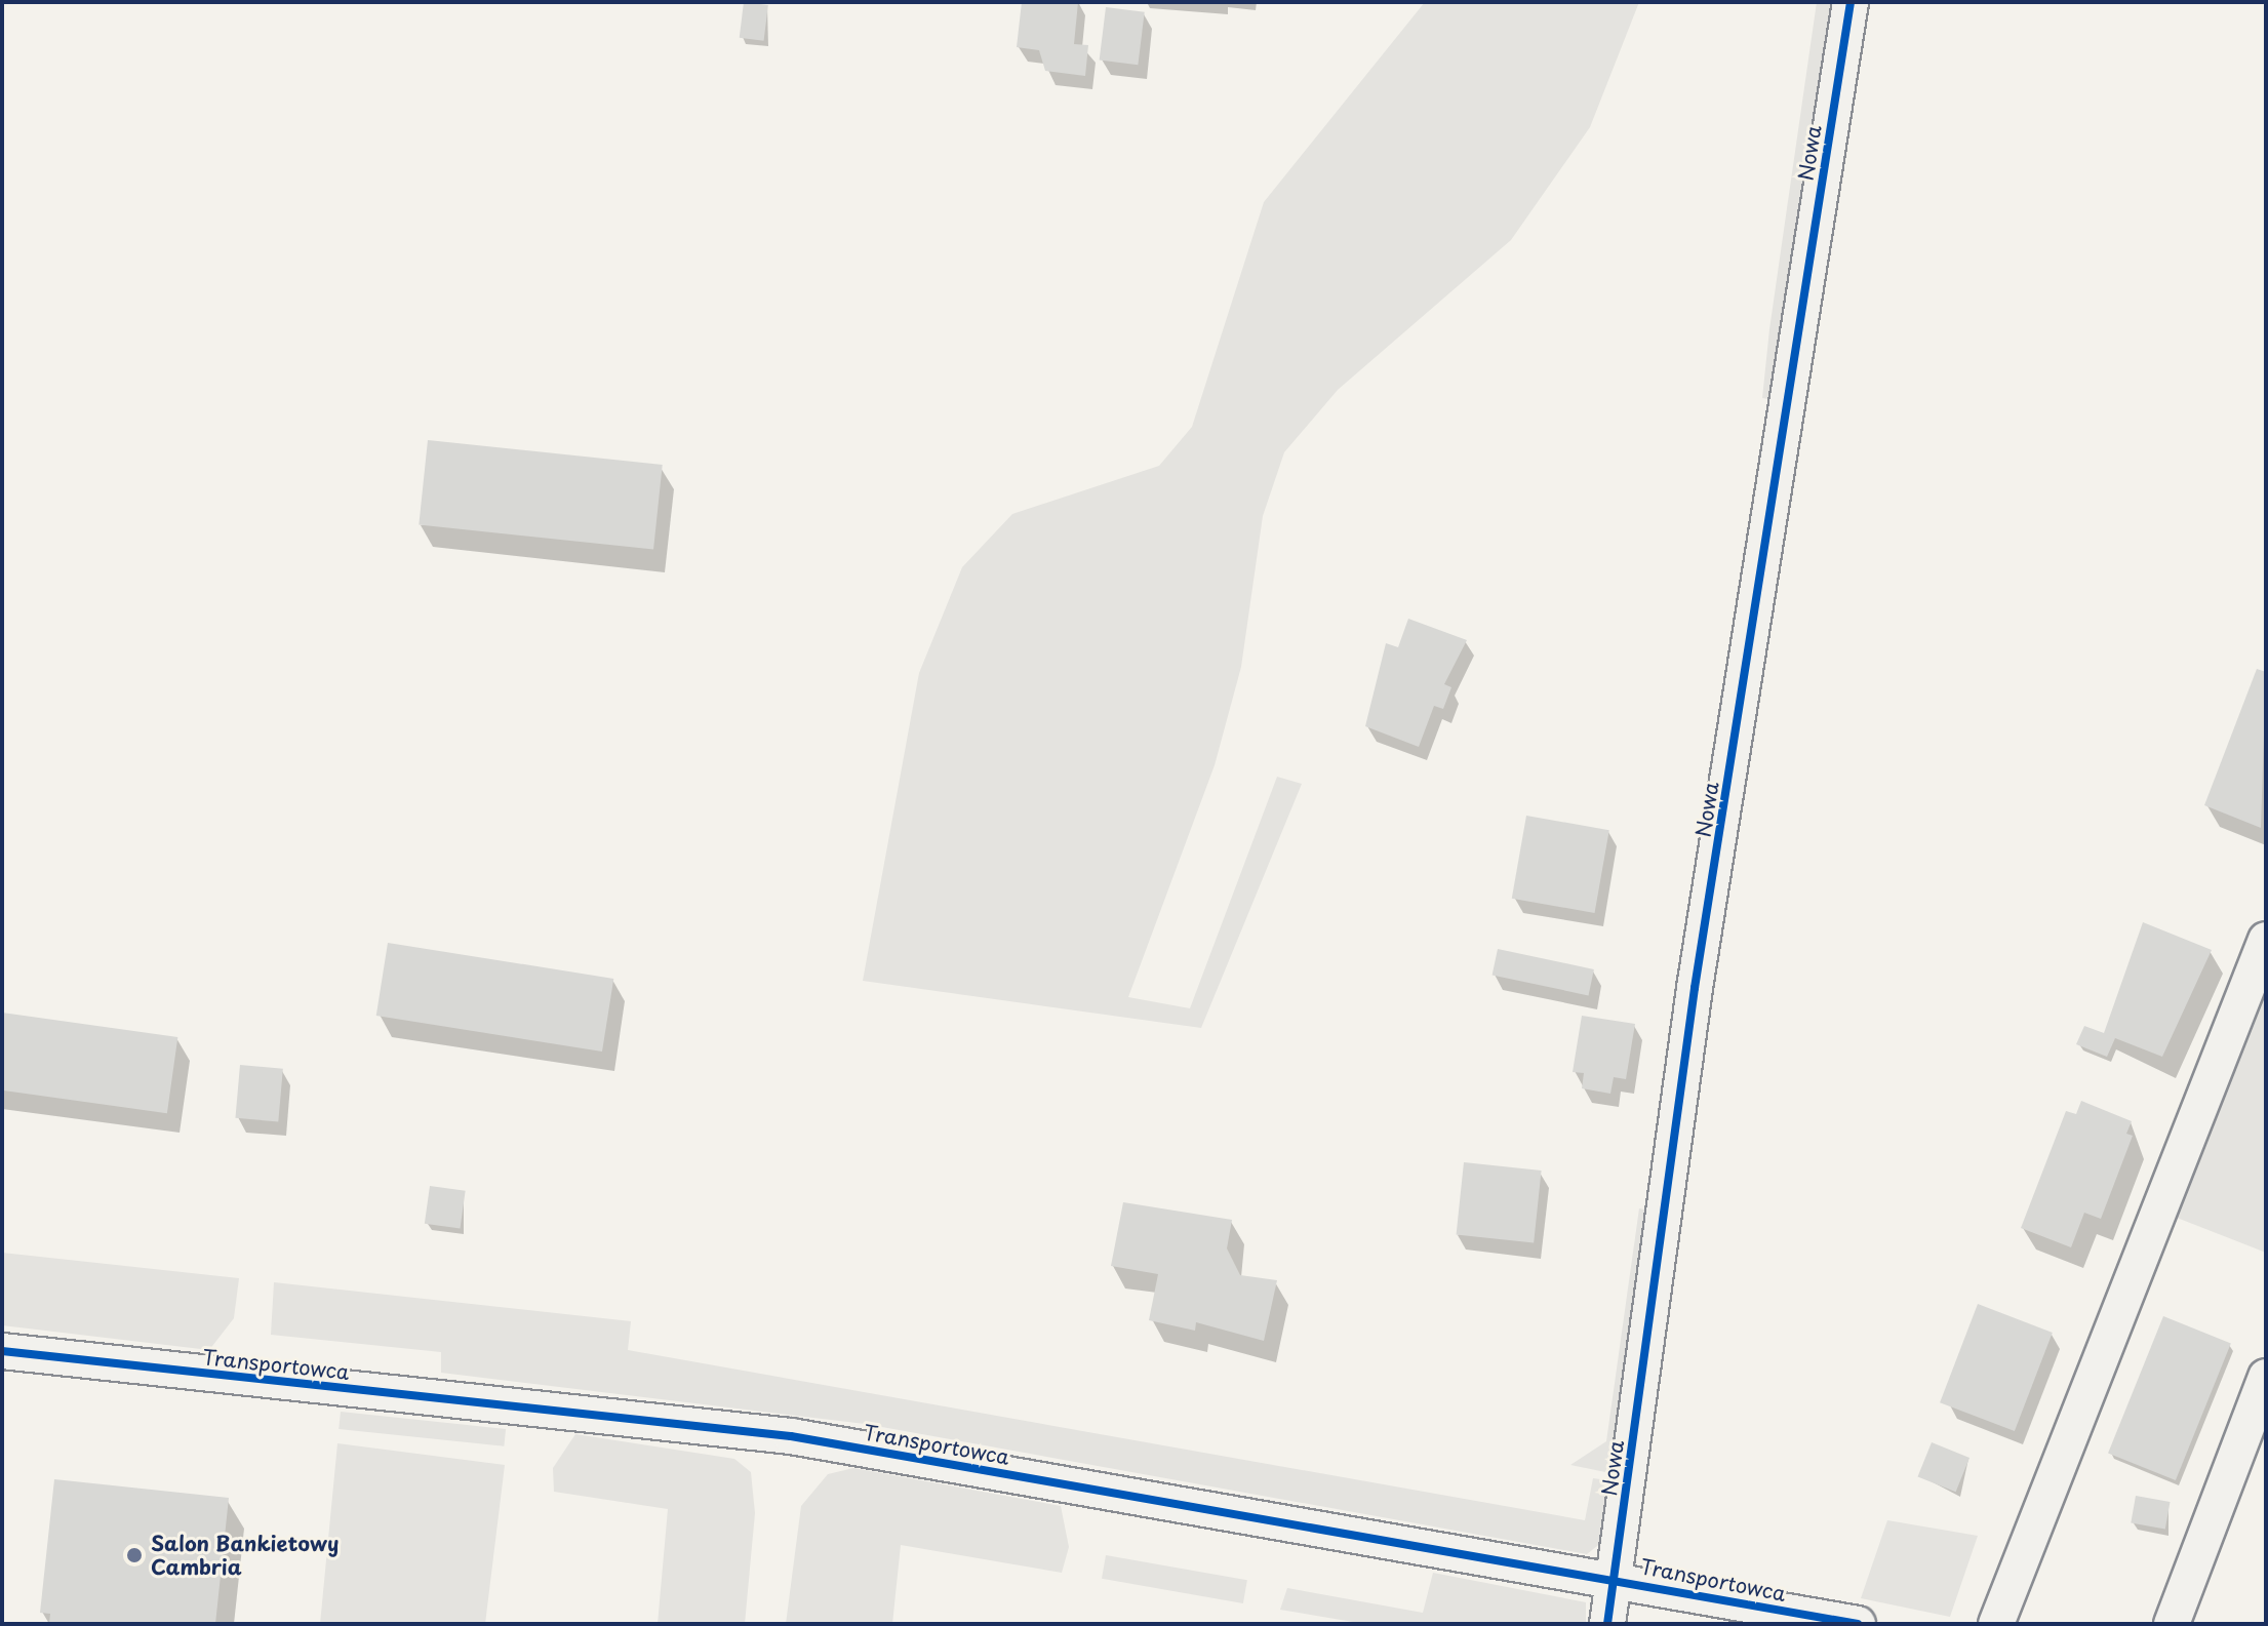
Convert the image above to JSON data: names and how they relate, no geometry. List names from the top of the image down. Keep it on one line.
{"streets":{"street":["Nowa","Transportowca"]},"crossings":[["Nowa","Transportowca"]],"places":["Salon Bankietowy Cambria"]}
